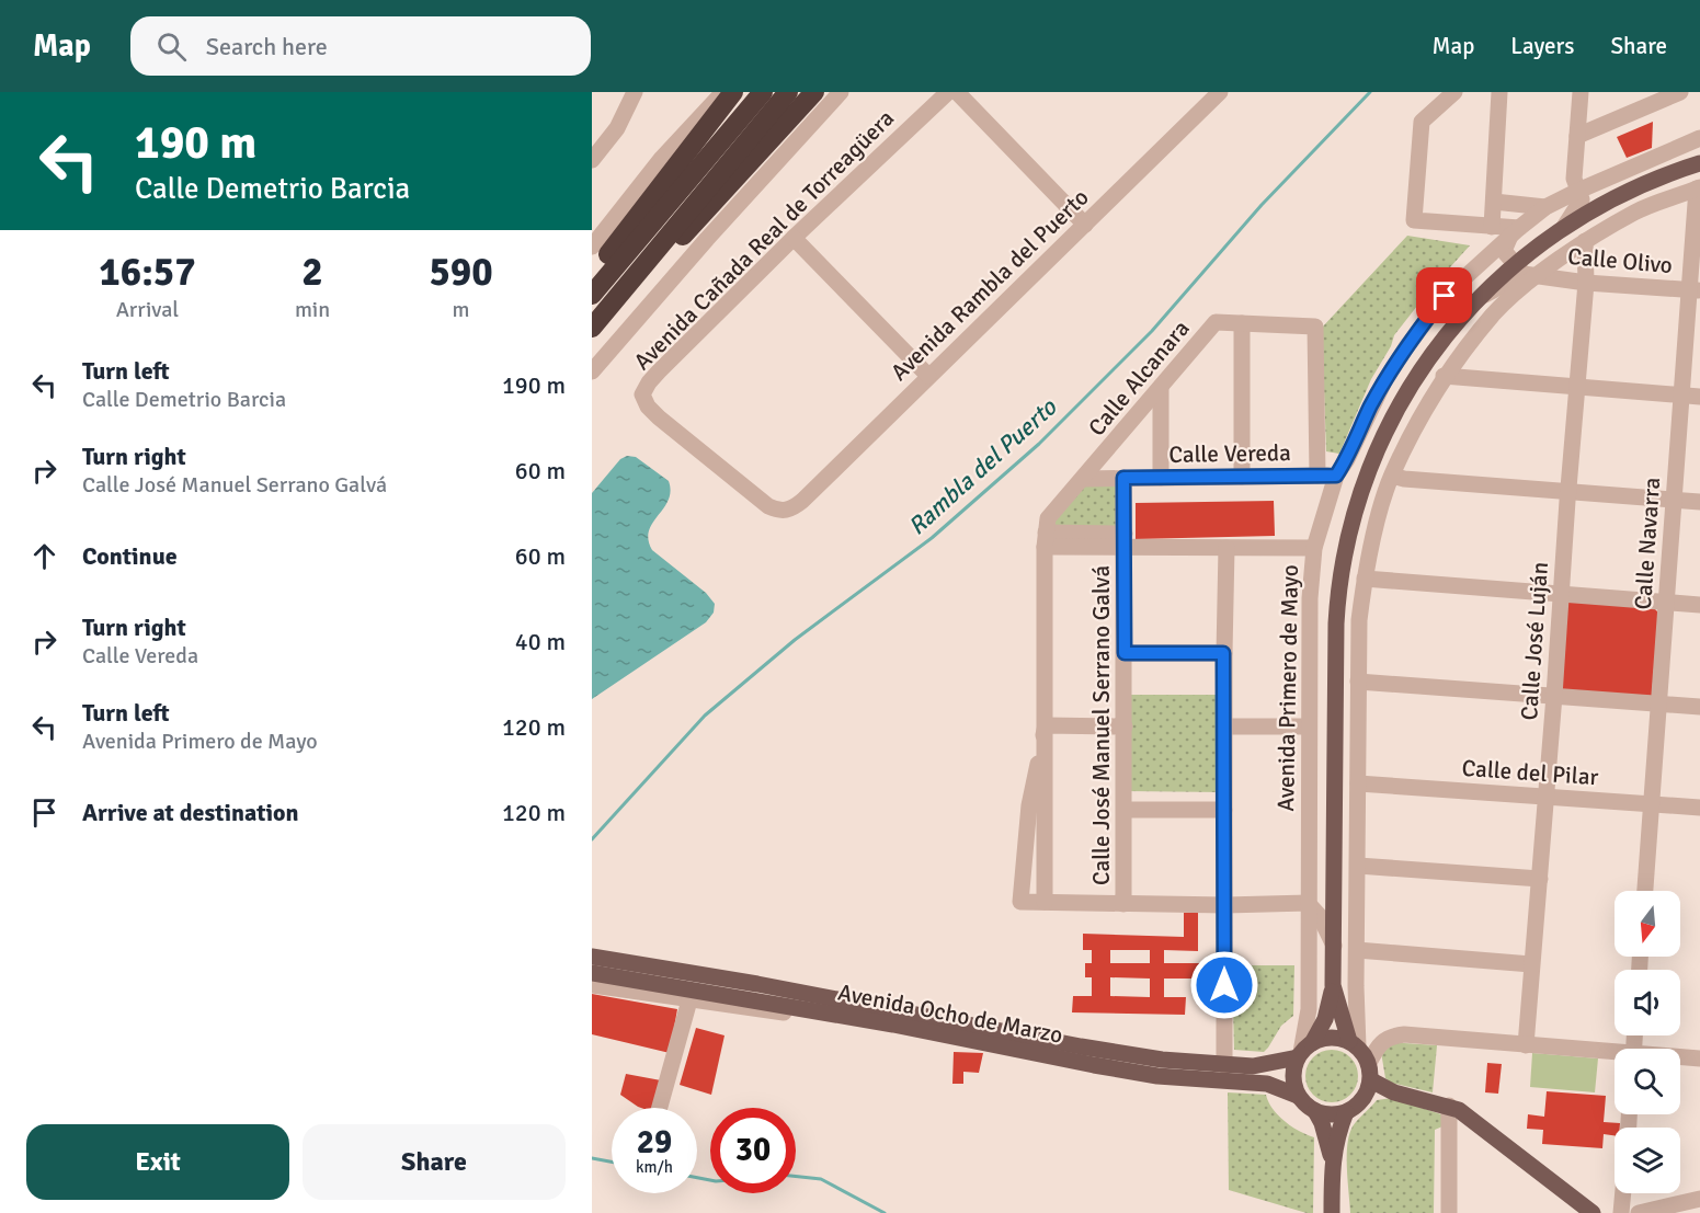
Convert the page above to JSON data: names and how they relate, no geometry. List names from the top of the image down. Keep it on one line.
{"streets":{"main road":["Avenida Primero de Mayo","Avenida Ocho de Marzo"],"street":["Avenida Cañada Real de Torreagüera","Calle Olivo","Avenida Rambla del Puerto","Calle Alcanara","Calle Vereda","Calle Navarra","Calle José Luján","Calle José Manuel Serrano Galvá","Calle del Pilar"]},"crossings":[["Avenida Cañada Real de Torreagüera","Avenida Rambla del Puerto"],["Calle Olivo","Calle Navarra"],["Calle Olivo","Calle José Luján"],["Calle Olivo","Avenida Primero de Mayo"],["Calle Alcanara","Calle Vereda"],["Calle Vereda","Avenida Primero de Mayo"],["Calle Vereda","Calle José Manuel Serrano Galvá"],["Calle Navarra","Avenida Primero de Mayo"],["Calle Navarra","Calle del Pilar"],["Calle José Luján","Avenida Primero de Mayo"],["Calle José Luján","Calle del Pilar"],["Avenida Primero de Mayo","Calle del Pilar"],["Avenida Primero de Mayo","Avenida Ocho de Marzo"]],"water":["Rambla del Puerto"],"north":"bottom","page":{"header":"Map","search":"Search here","nav":["Map","Layers","Share"],"turn":["190 m","Calle Demetrio Barcia"],"eta":["16:57","Arrival","2","min","590","m"],"list":[{"name":"Turn left","note":"Calle Demetrio Barcia","value":"190 m"},{"name":"Turn right","note":"Calle José Manuel Serrano Galvá","value":"60 m"},{"name":"Continue","value":"60 m"},{"name":"Turn right","note":"Calle Vereda","value":"40 m"},{"name":"Turn left","note":"Avenida Primero de Mayo","value":"120 m"},{"name":"Arrive at destination","value":"120 m"}],"speed":"29 km/h","limit":"30","buttons":["Exit","Share"]}}
